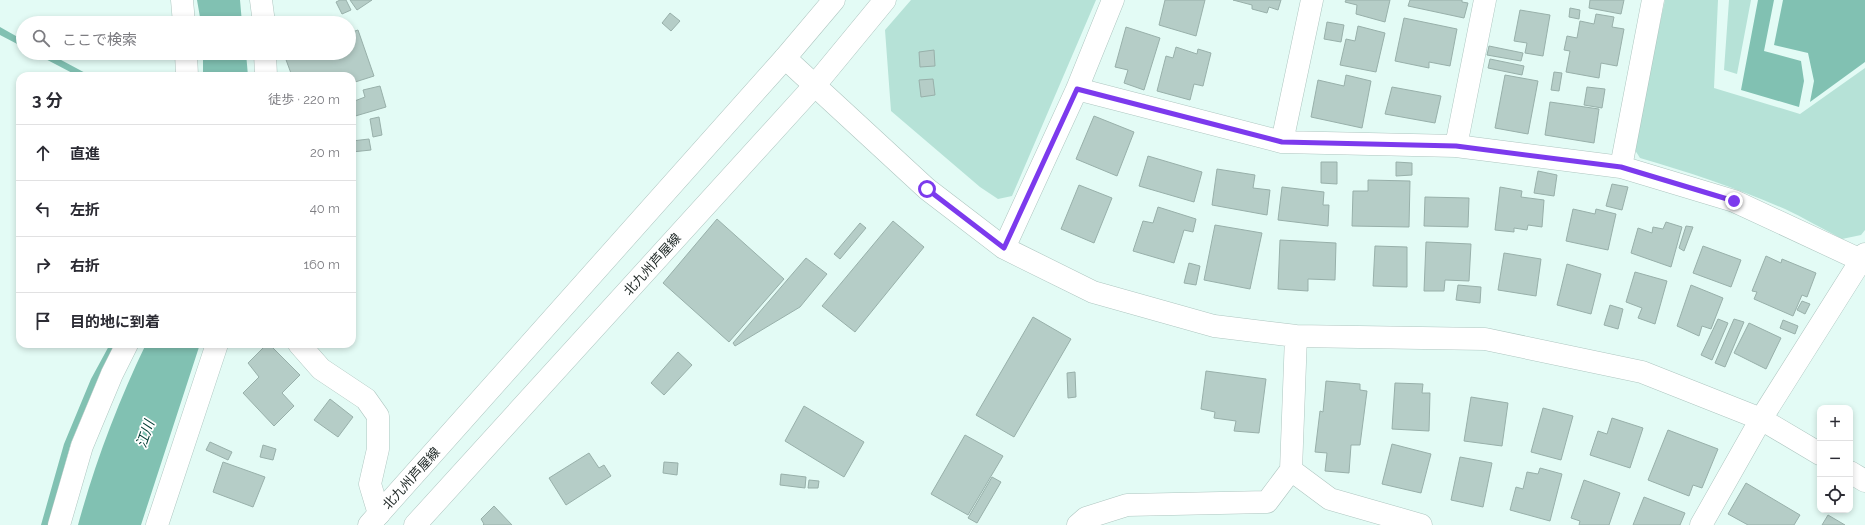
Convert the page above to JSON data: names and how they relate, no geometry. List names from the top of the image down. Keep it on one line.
{"streets":{"street":["北九州芦屋線"]},"water":["江川"],"page":{"search":"ここで検索","heading":["3 分","徒歩 · 220 m"],"list":[["直進","20 m"],["左折","40 m"],["右折","160 m"],"目的地に到着"],"map_buttons":["+","−"]}}
